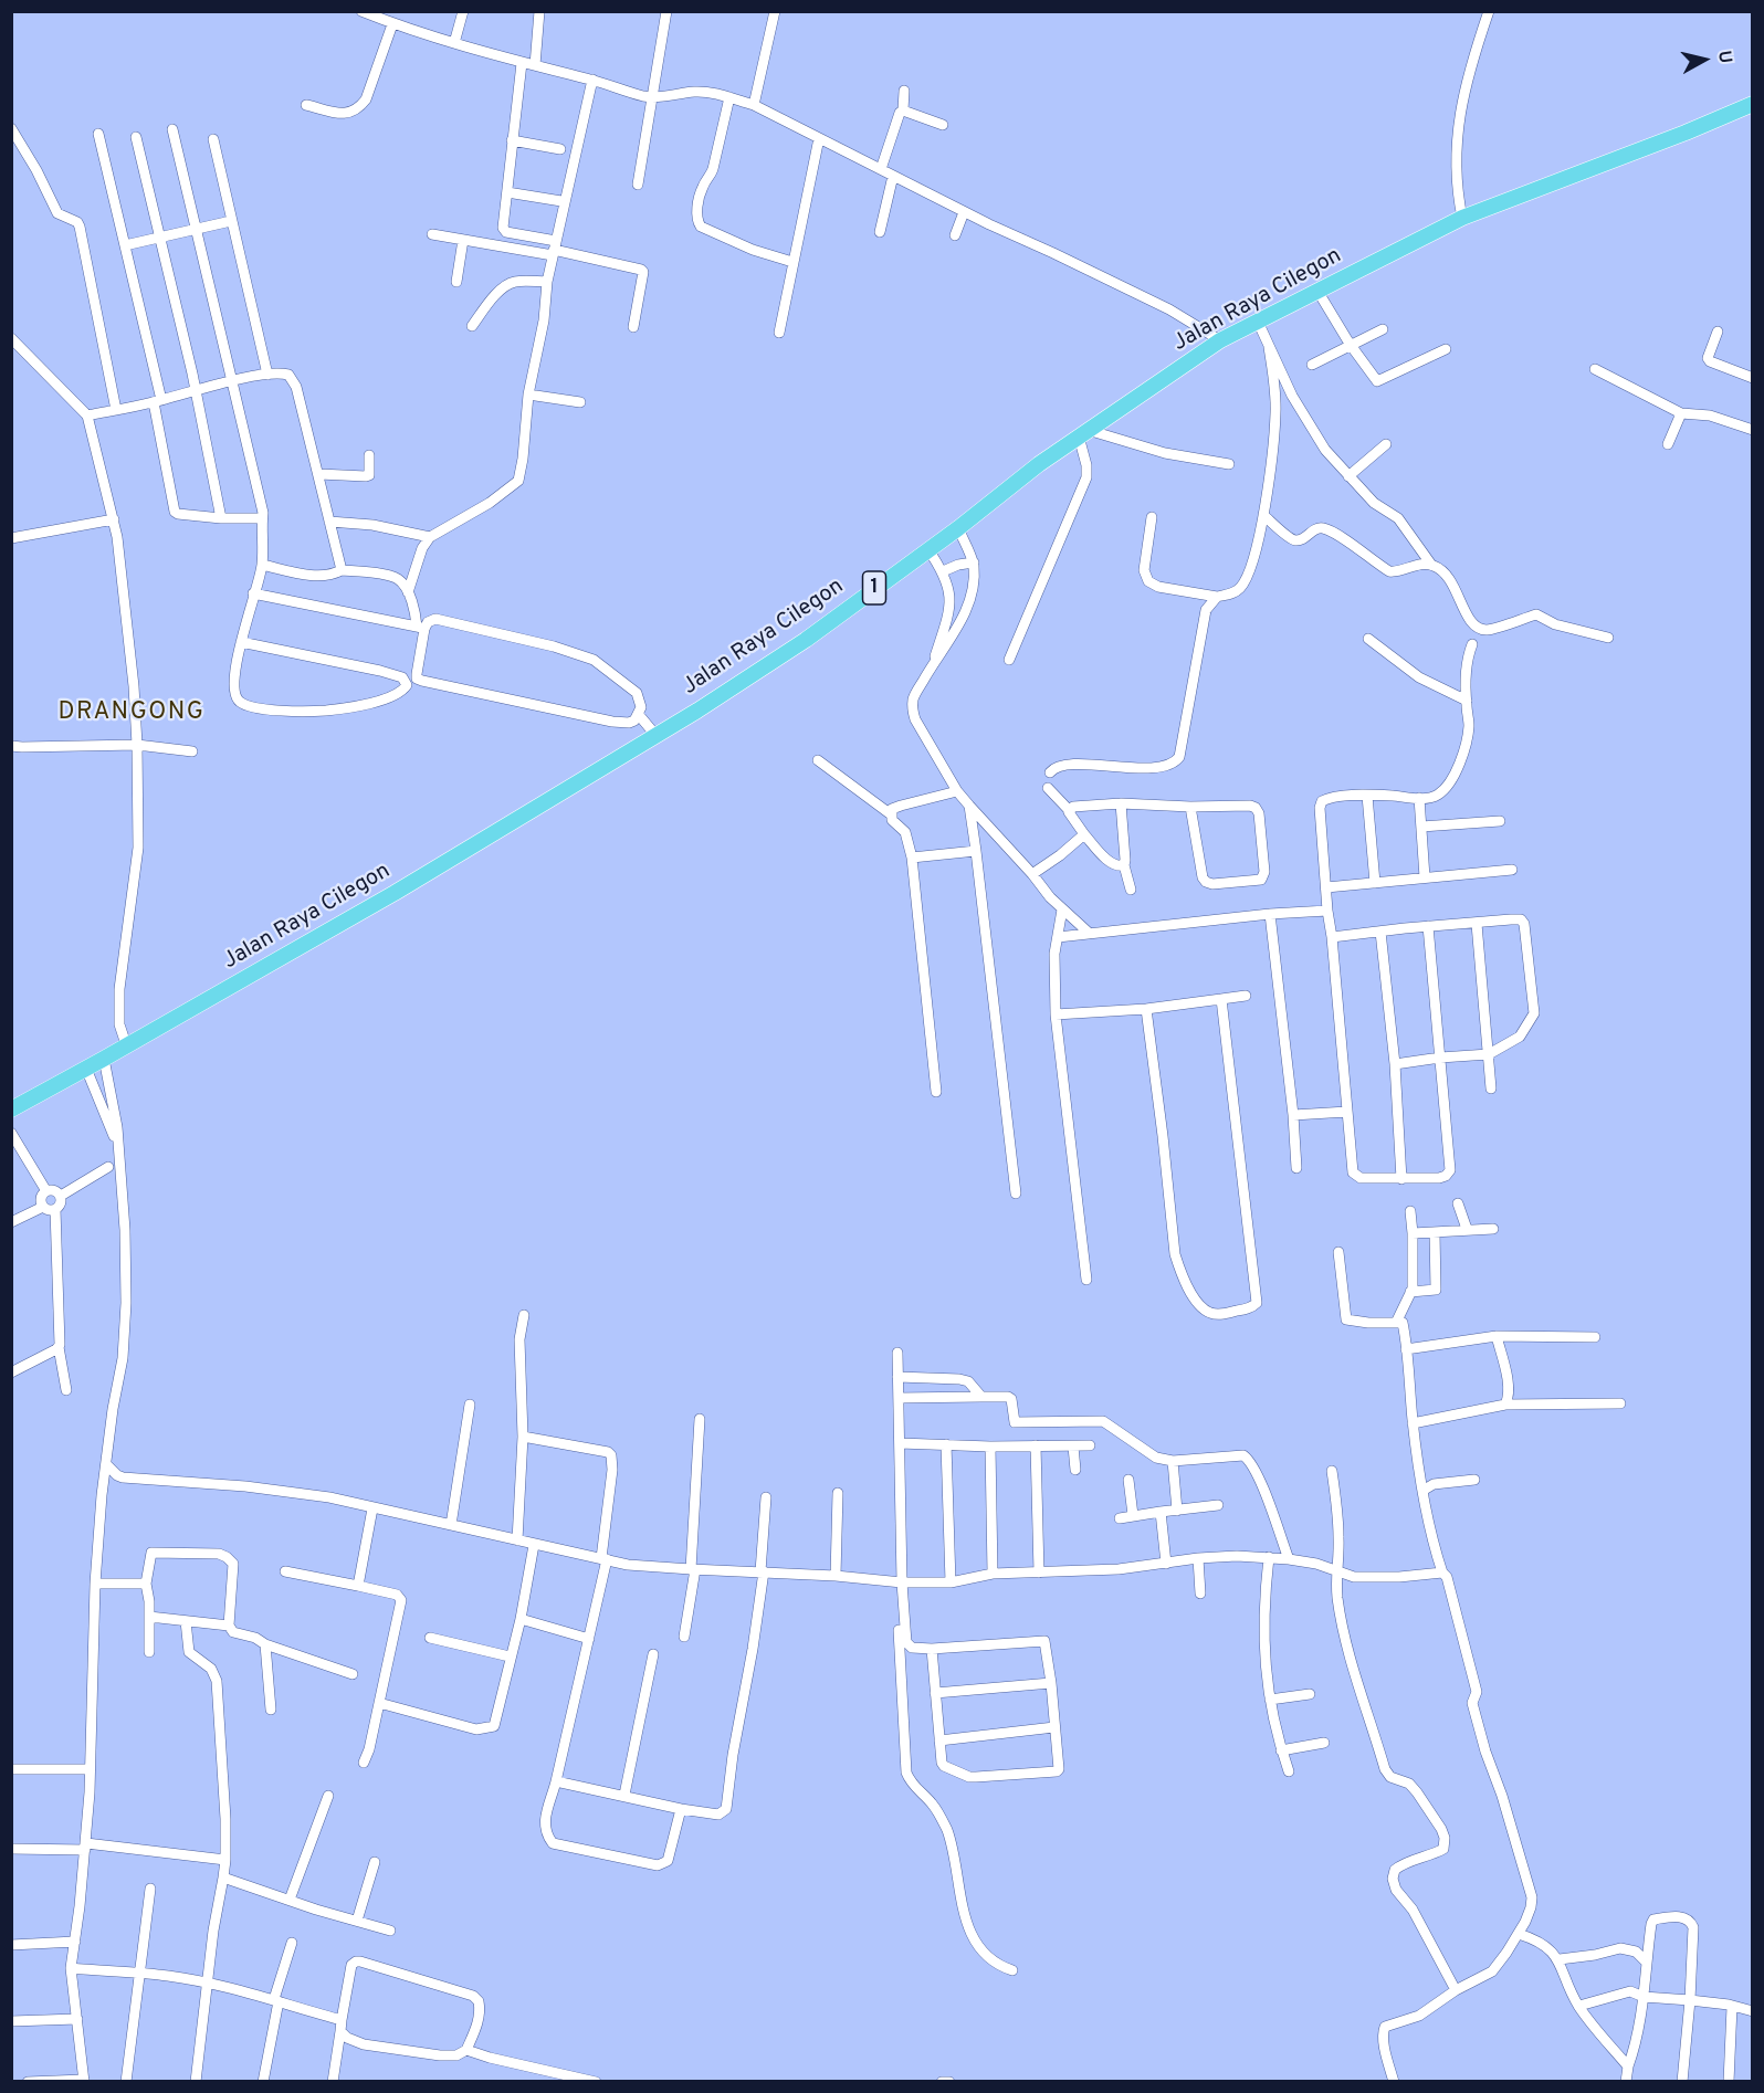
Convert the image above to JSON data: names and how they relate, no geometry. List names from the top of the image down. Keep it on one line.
{"streets":{"highway":["Jalan Raya Cilegon","1"]},"districts":["DRANGONG"],"north":"right"}
